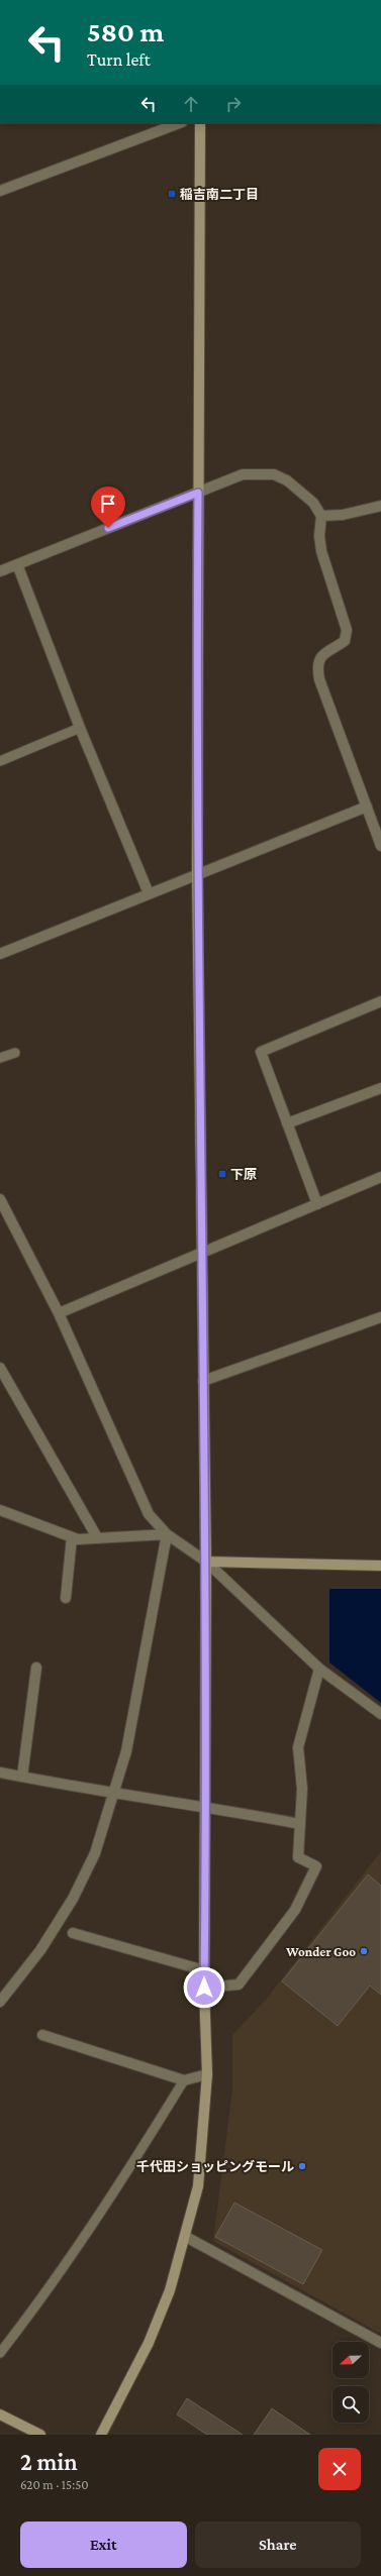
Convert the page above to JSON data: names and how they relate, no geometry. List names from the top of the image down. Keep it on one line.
{"places":{"transit":["稲吉南二丁目","下原"],"other":["Wonder Goo","千代田ショッピングモール"]},"north":"left","page":{"turn":["580 m","Turn left"],"heading":["2 min","620 m · 15:50"],"buttons":["Exit","Share"]}}
